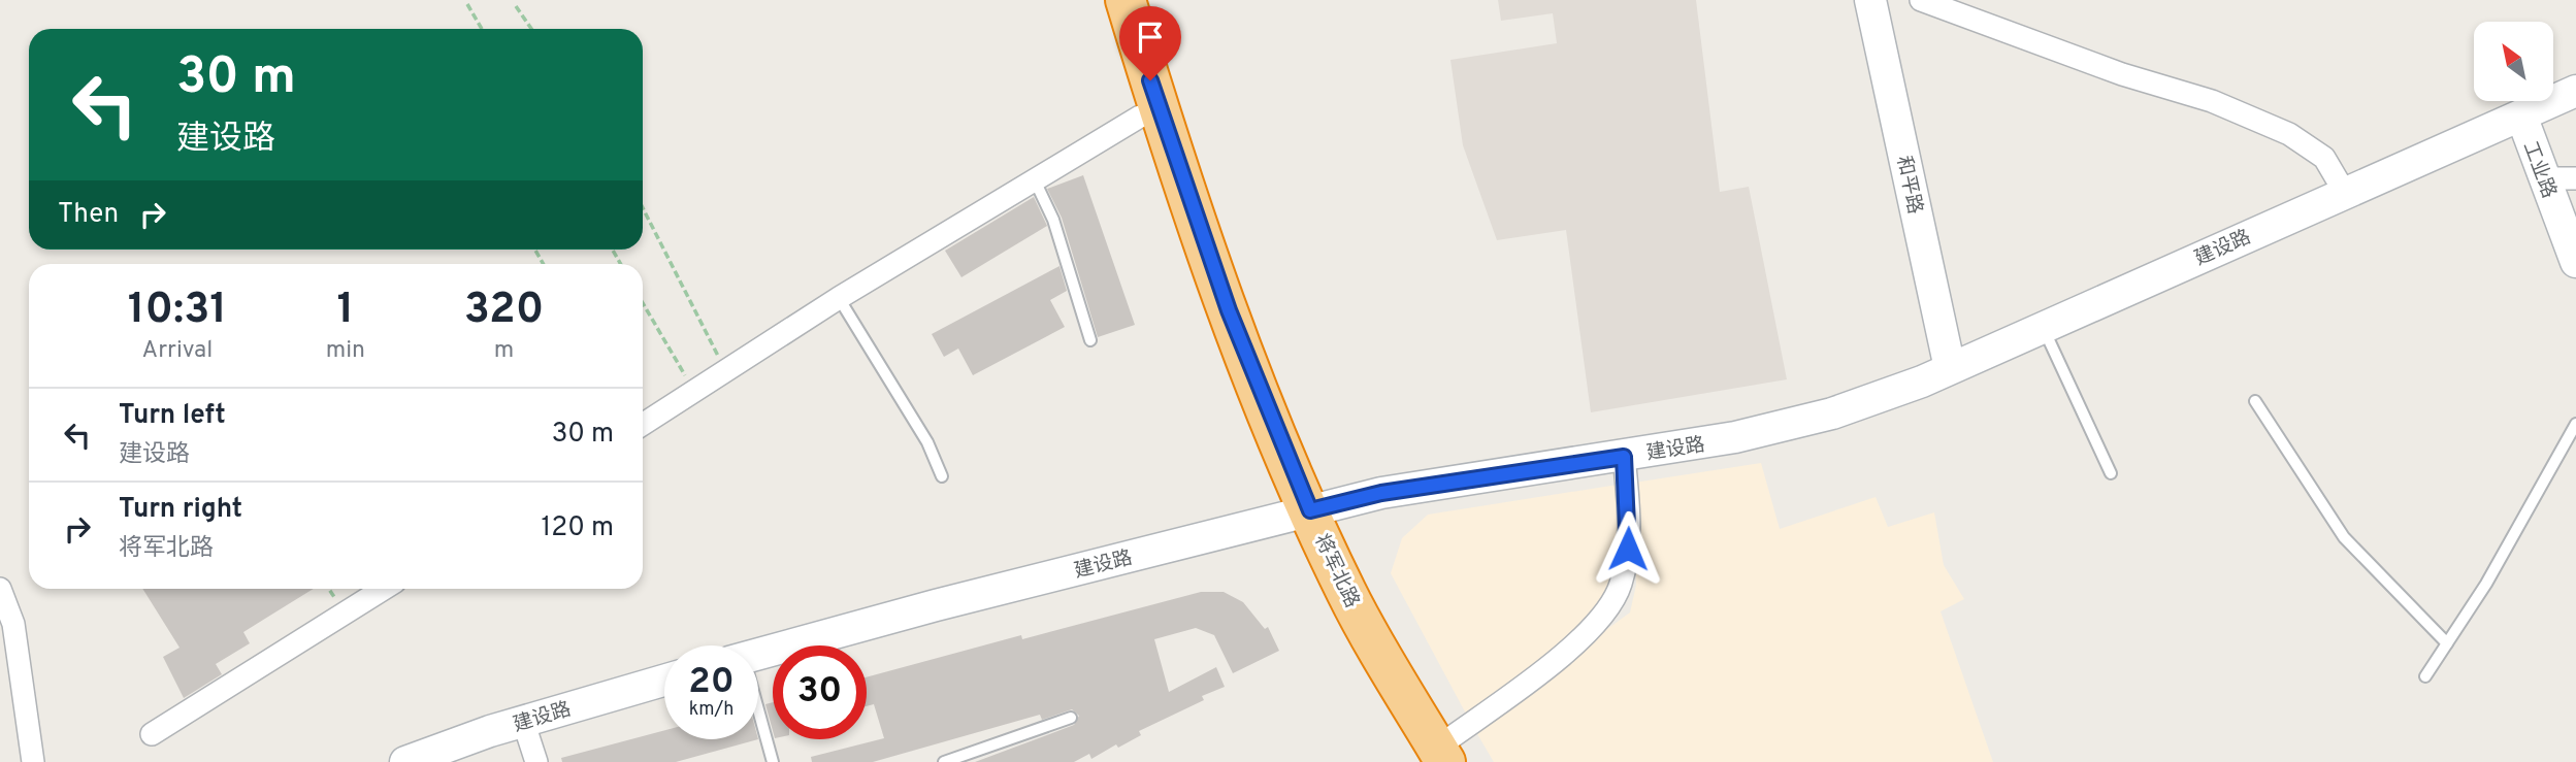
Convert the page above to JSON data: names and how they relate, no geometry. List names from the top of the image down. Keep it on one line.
{"streets":{"highway":["将军北路"],"street":["工业路","和平路","建设路"]},"crossings":[["工业路","建设路"],["和平路","建设路"],["建设路","将军北路"]],"north":"top left","page":{"turn":["30 m","建设路"],"then":"Then","eta":["10:31","Arrival","1","min","320","m"],"list":[{"name":"Turn left","note":"建设路","value":"30 m"},{"name":"Turn right","note":"将军北路","value":"120 m"}],"speed":"20 km/h","limit":"30"}}
